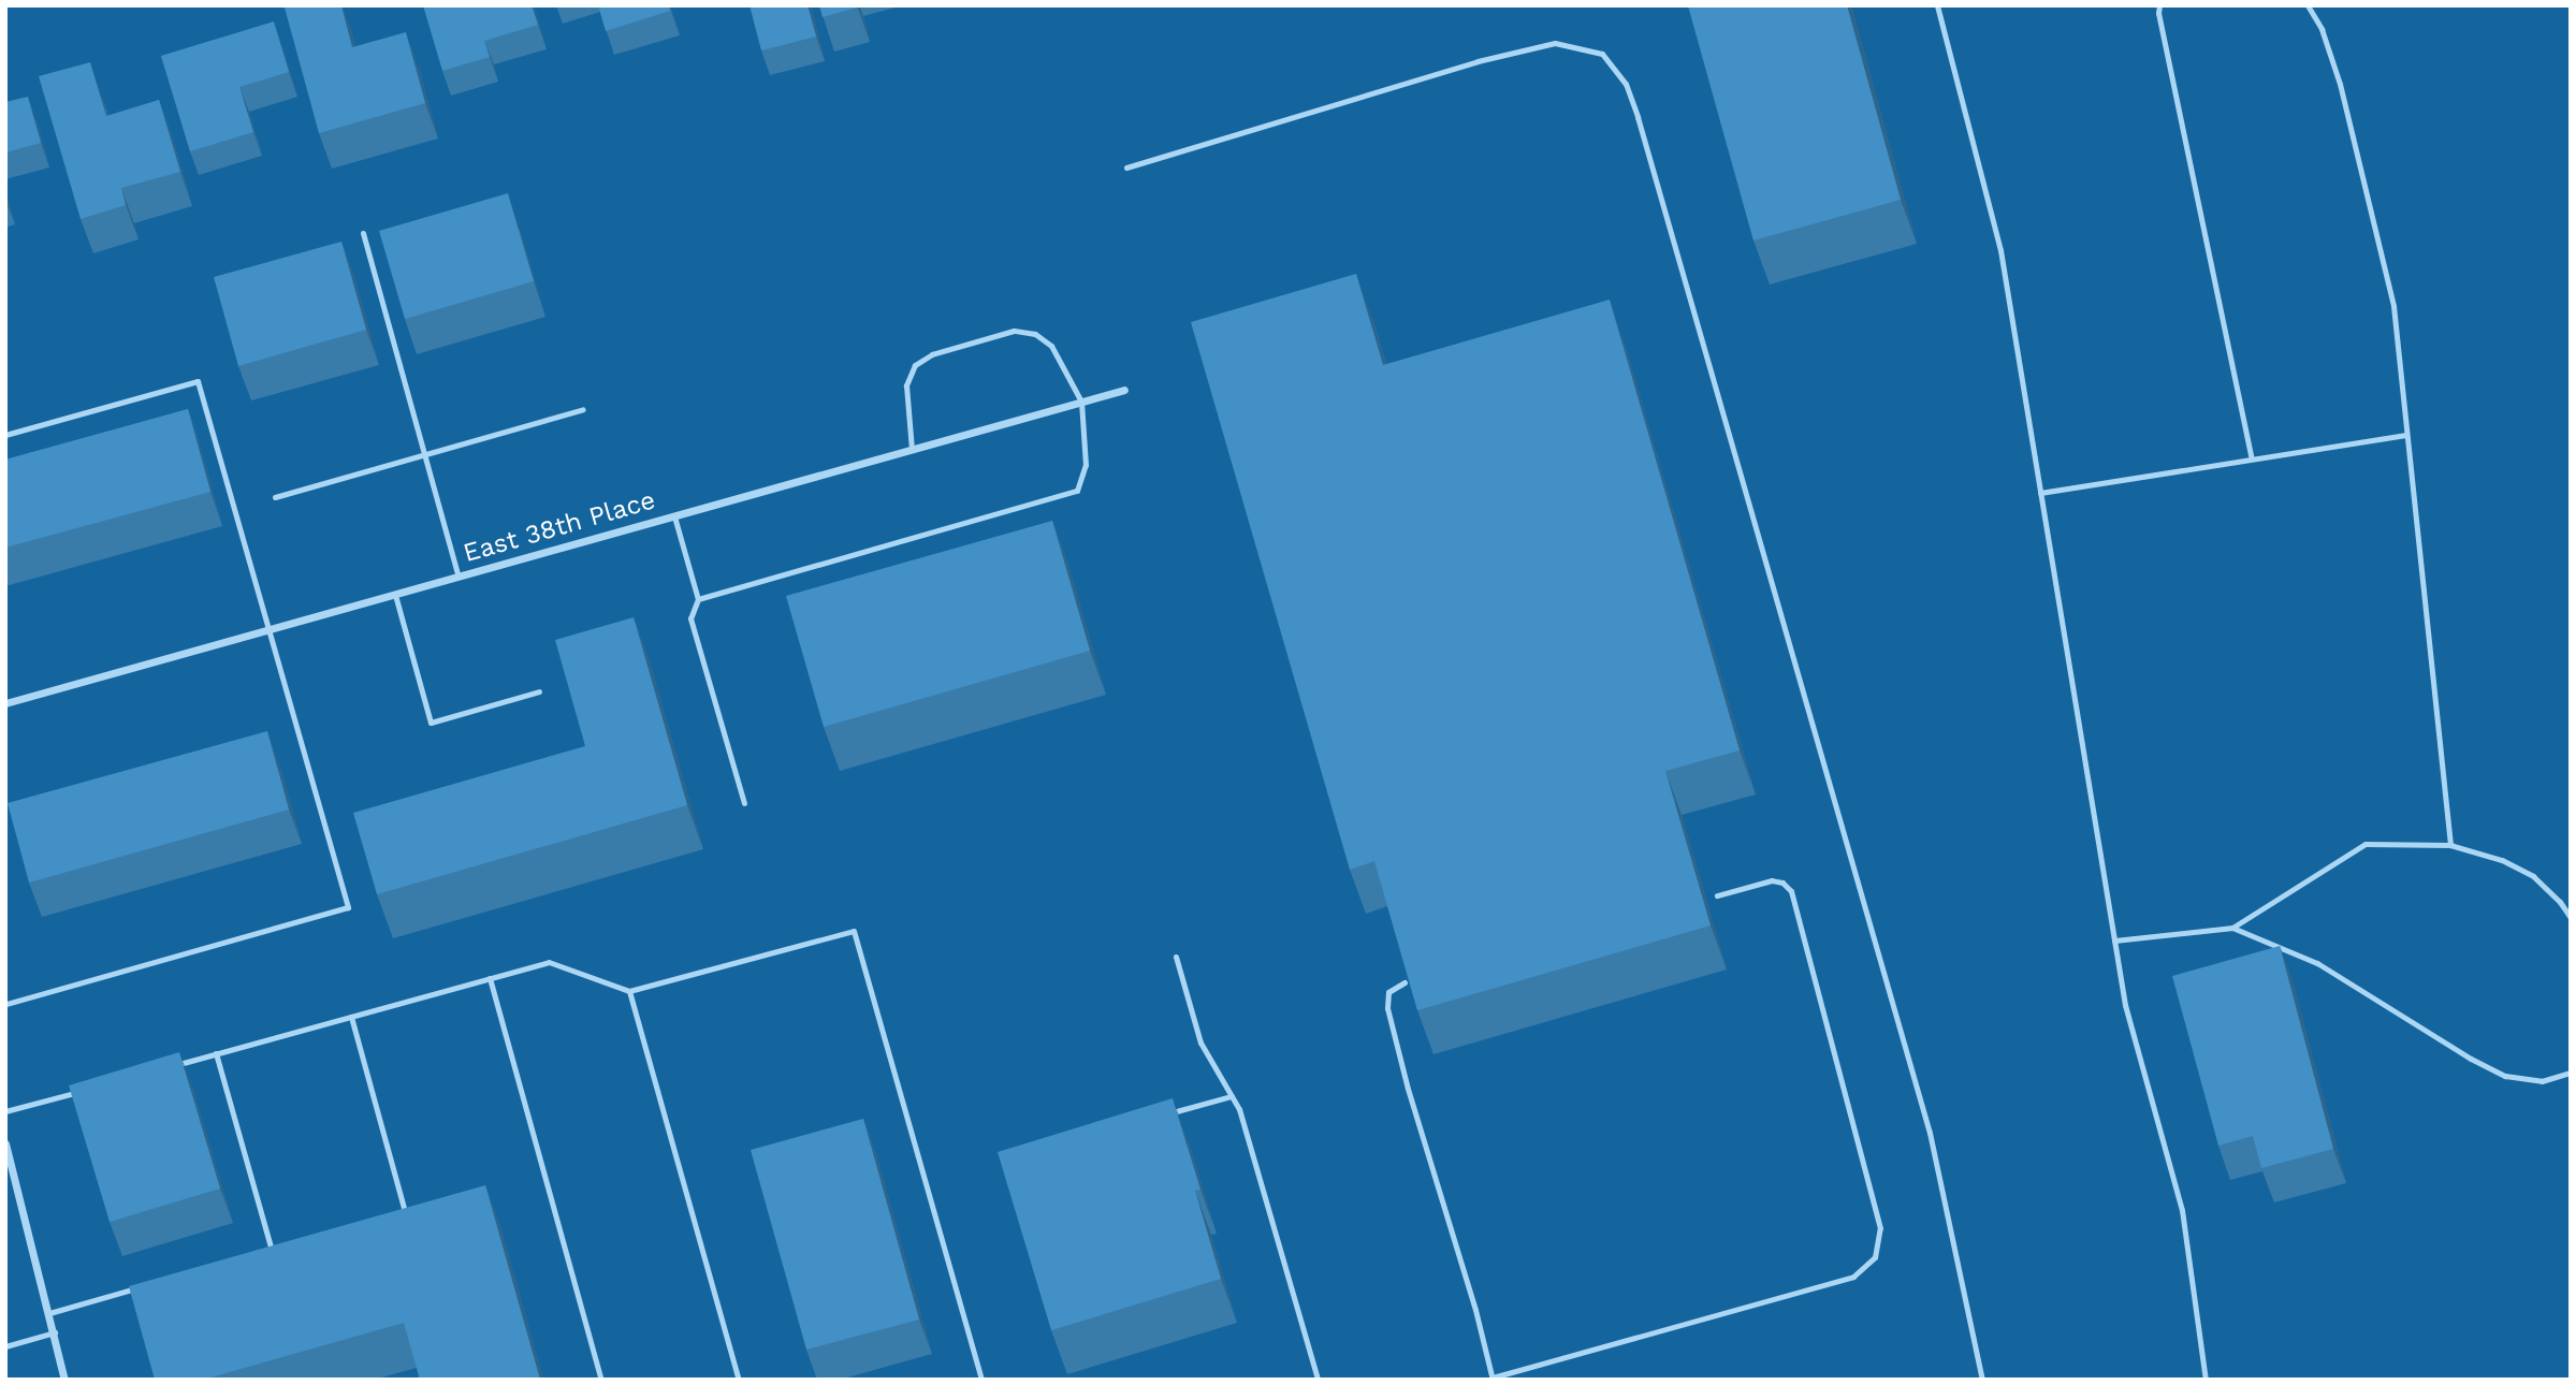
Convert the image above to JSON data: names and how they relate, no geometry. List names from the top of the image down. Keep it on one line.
{"streets":{"street":["East 38th Place"]}}
